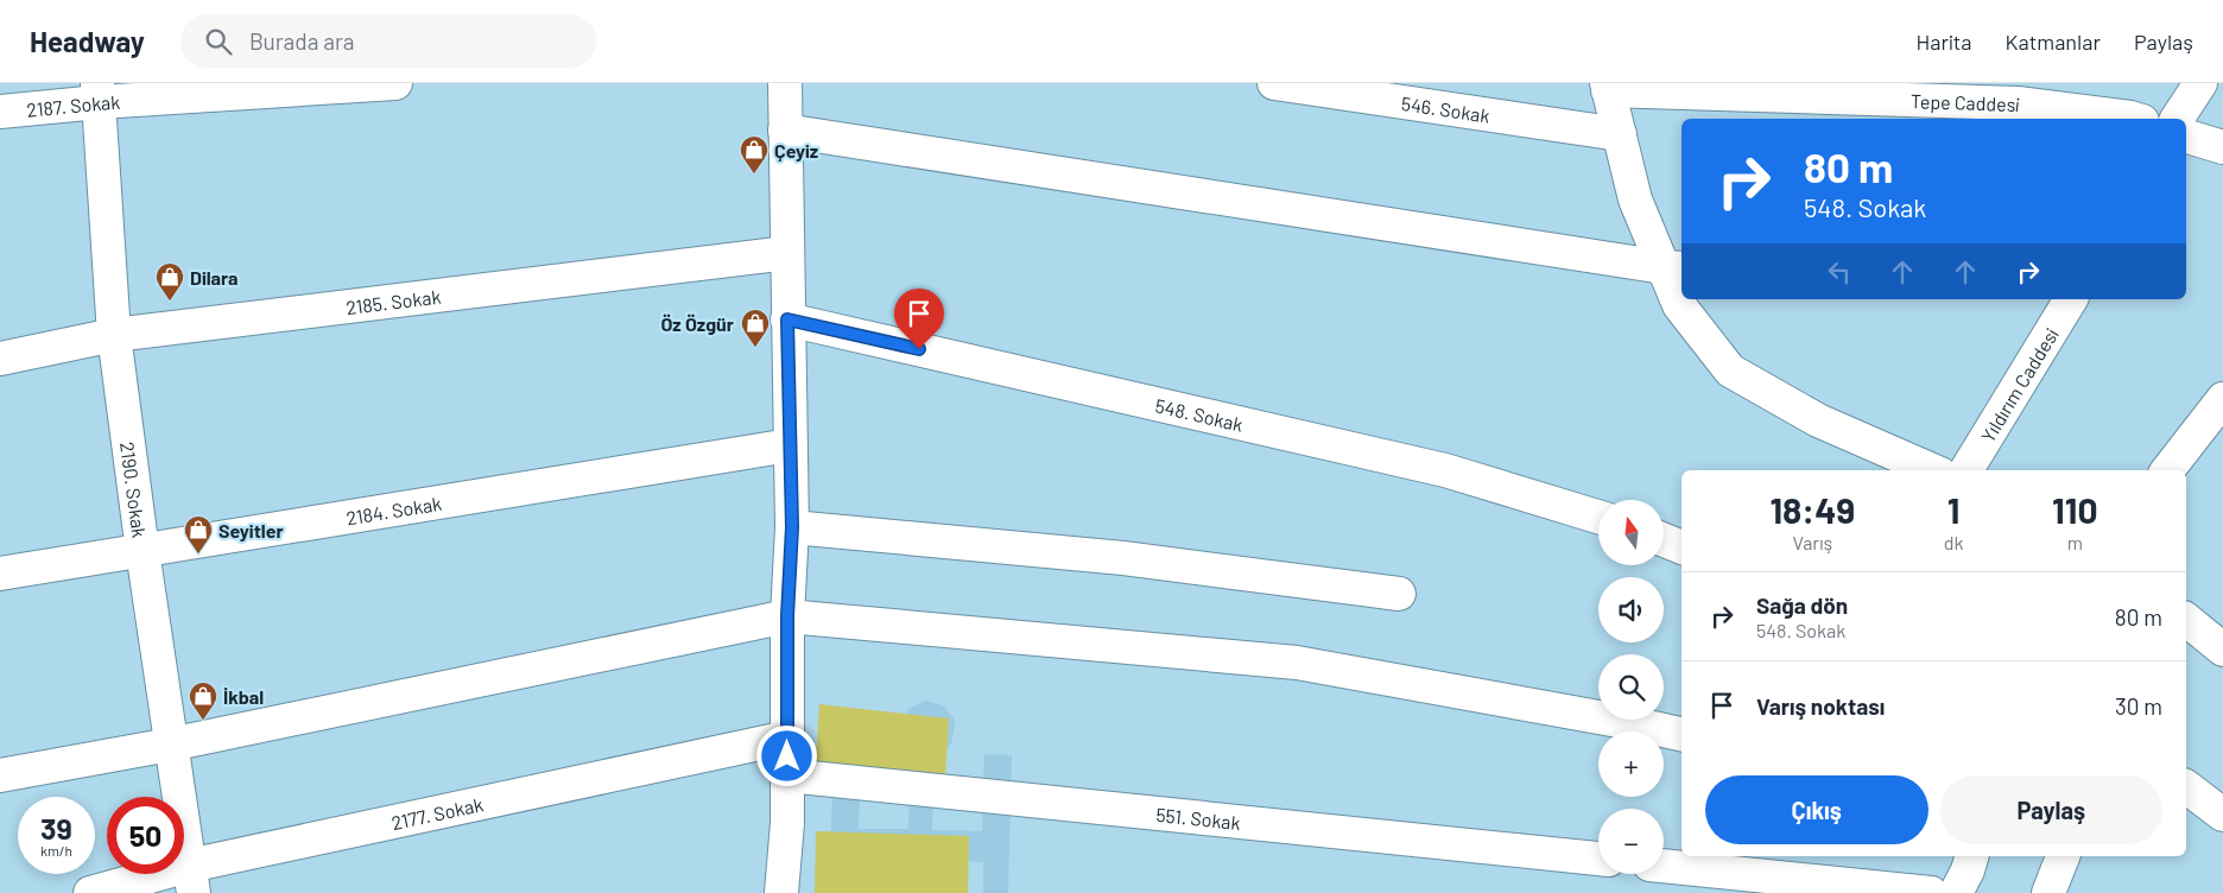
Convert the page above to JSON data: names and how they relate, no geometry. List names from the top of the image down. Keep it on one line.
{"streets":{"street":["Tepe Caddesi","2187. Sokak","546. Sokak","2185. Sokak","Yıldırım Caddesi","548. Sokak","2190. Sokak","2184. Sokak","2177. Sokak","551. Sokak"]},"crossings":[["2187. Sokak","2190. Sokak"],["2185. Sokak","2190. Sokak"],["2190. Sokak","2184. Sokak"],["2190. Sokak","2177. Sokak"]],"places":{"shop":["Çeyiz","Dilara","Öz Özgür","Seyitler","İkbal"]},"north":"top","page":{"header":"Headway","search":"Burada ara","nav":["Harita","Katmanlar","Paylaş"],"turn":["80 m","548. Sokak"],"eta":["18:49","Varış","1","dk","110","m"],"map_buttons":["+","−"],"list":[{"name":"Sağa dön","note":"548. Sokak","value":"80 m"},{"name":"Varış noktası","value":"30 m"}],"buttons":["Çıkış","Paylaş"],"speed":"39 km/h","limit":"50"}}
